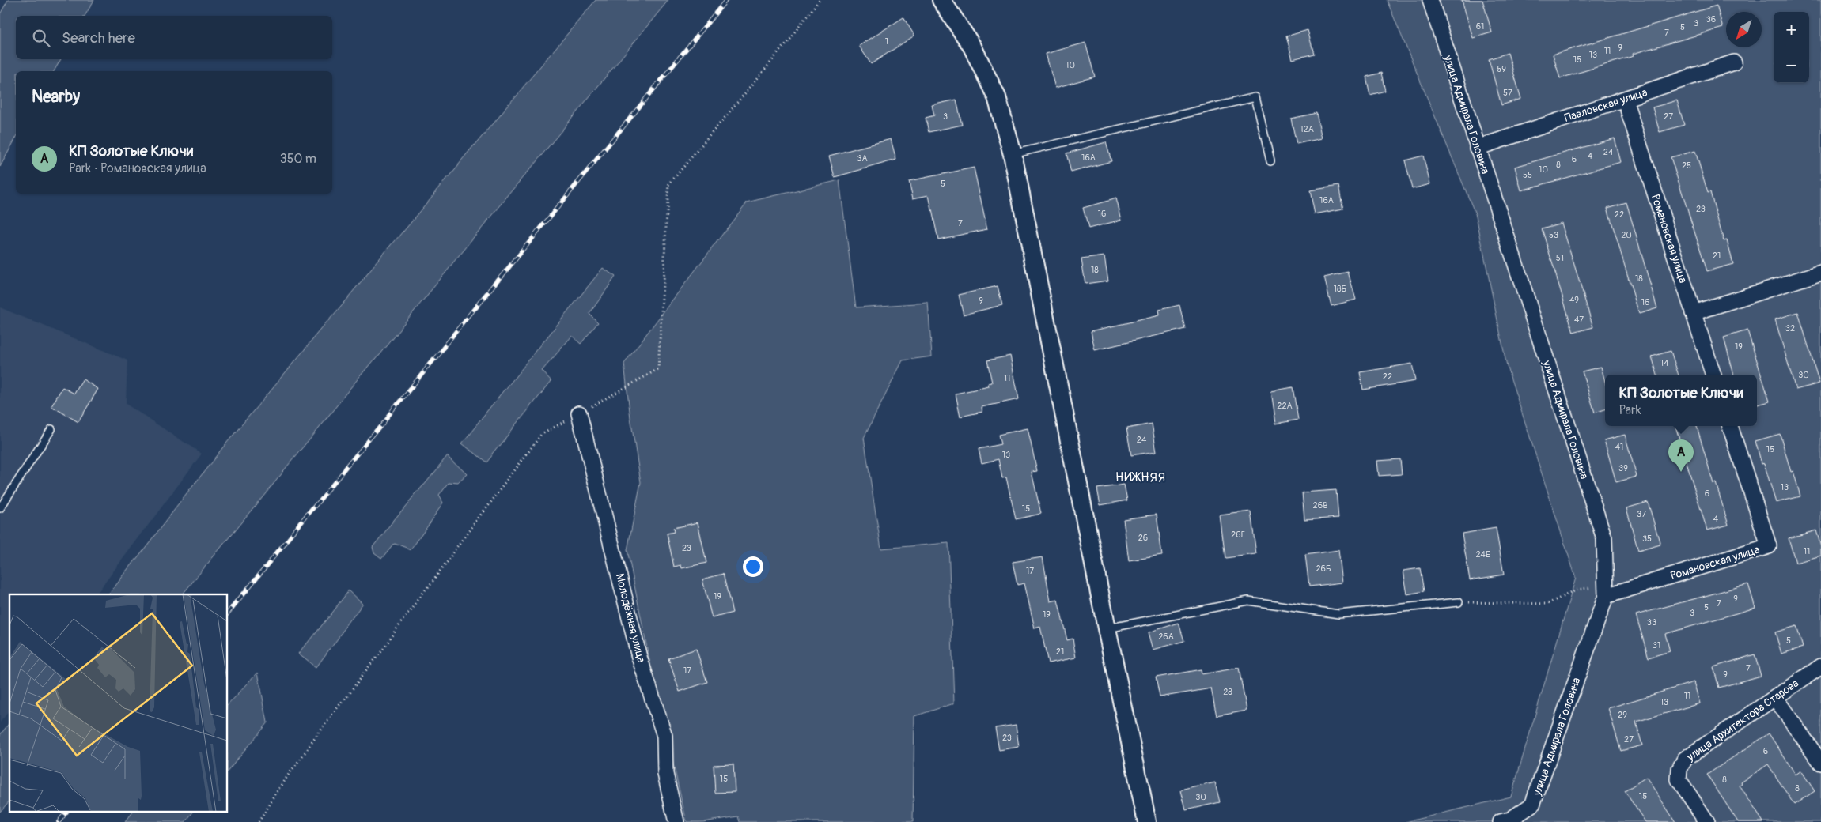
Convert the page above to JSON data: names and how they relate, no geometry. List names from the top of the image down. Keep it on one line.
{"streets":{"street":["Павловская улица","улица Адмирала Головина","Романовская улица","Молодёжная улица","улица Архитектора Старова"]},"crossings":[["Павловская улица","улица Адмирала Головина"],["Павловская улица","Романовская улица"],["улица Адмирала Головина","Романовская улица"]],"districts":["НИЖНЯЯ"],"house_numbers":["36","3","61","5","7","1","9","11","13","15","10","59","57","3","27","12А","24","4","16А","3А","6","8","25","10","55","5","16А","23","16","22","7","53","20","21","51","18","18","18Б","49","9","16","47","32","19","14","30","22","11","22А","24","41","15","13","39","13","6","26В","15","37","4","26Г","26","35","23","11","24Б","26Б","17","19","9","7","5","3","19","33","26А","5","31","21","7","17","9","28","11","13","29","23","27","6","15","8","8","15","30"],"north":"bottom left","page":{"map_buttons":["+","−"],"search":"Search here","heading":"Nearby","list":[{"mark":"A","name":"КП Золотые Ключи","note":"Park · Романовская улица","value":"350 m"}],"popup":["КП Золотые Ключи","Park"],"pins":"A"}}
